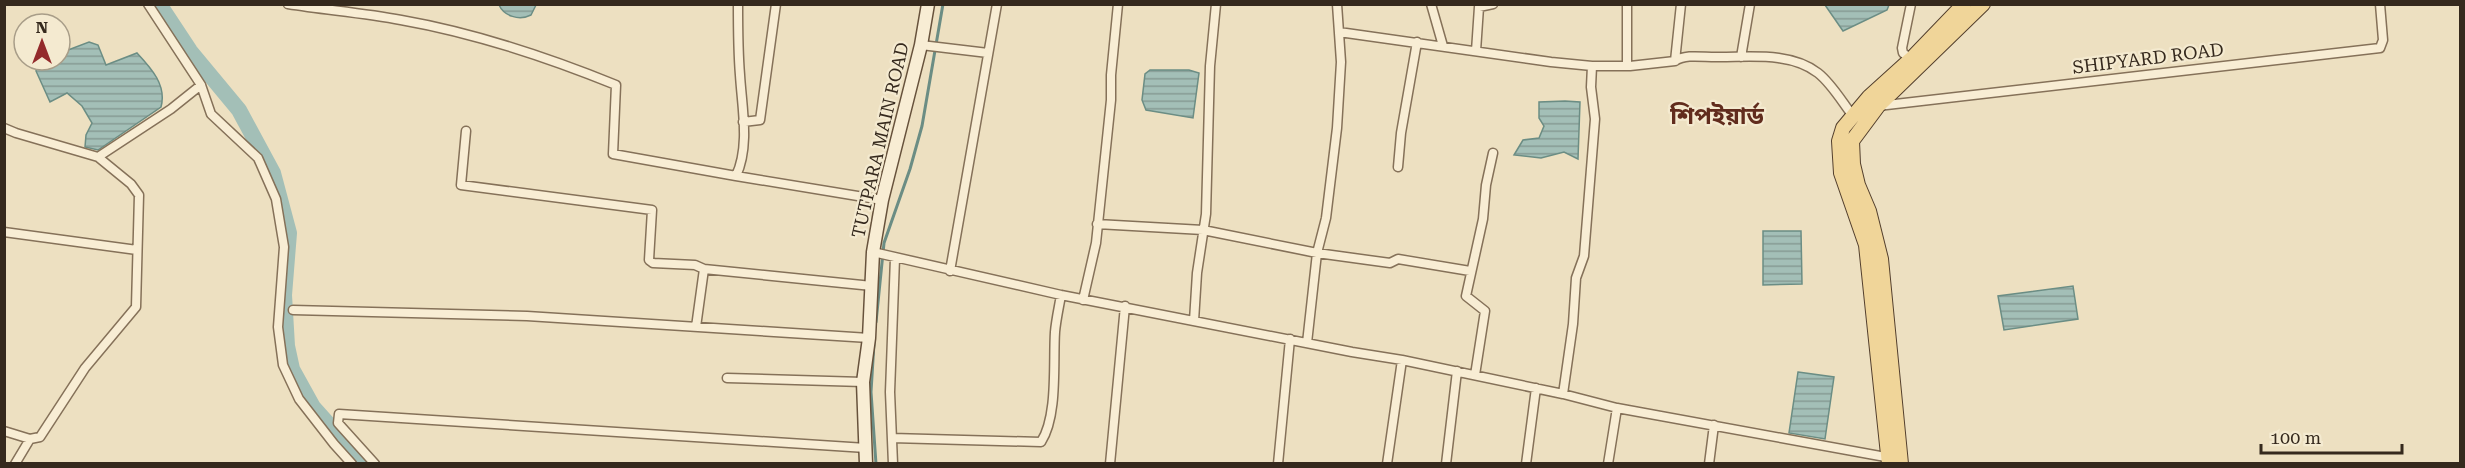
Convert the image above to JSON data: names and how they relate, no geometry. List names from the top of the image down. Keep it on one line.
{"streets":{"street":["SHIPYARD ROAD","TUTPARA MAIN ROAD"]},"districts":["শিপইয়ার্ড"],"scale_bar":"100 m","north":"top"}
